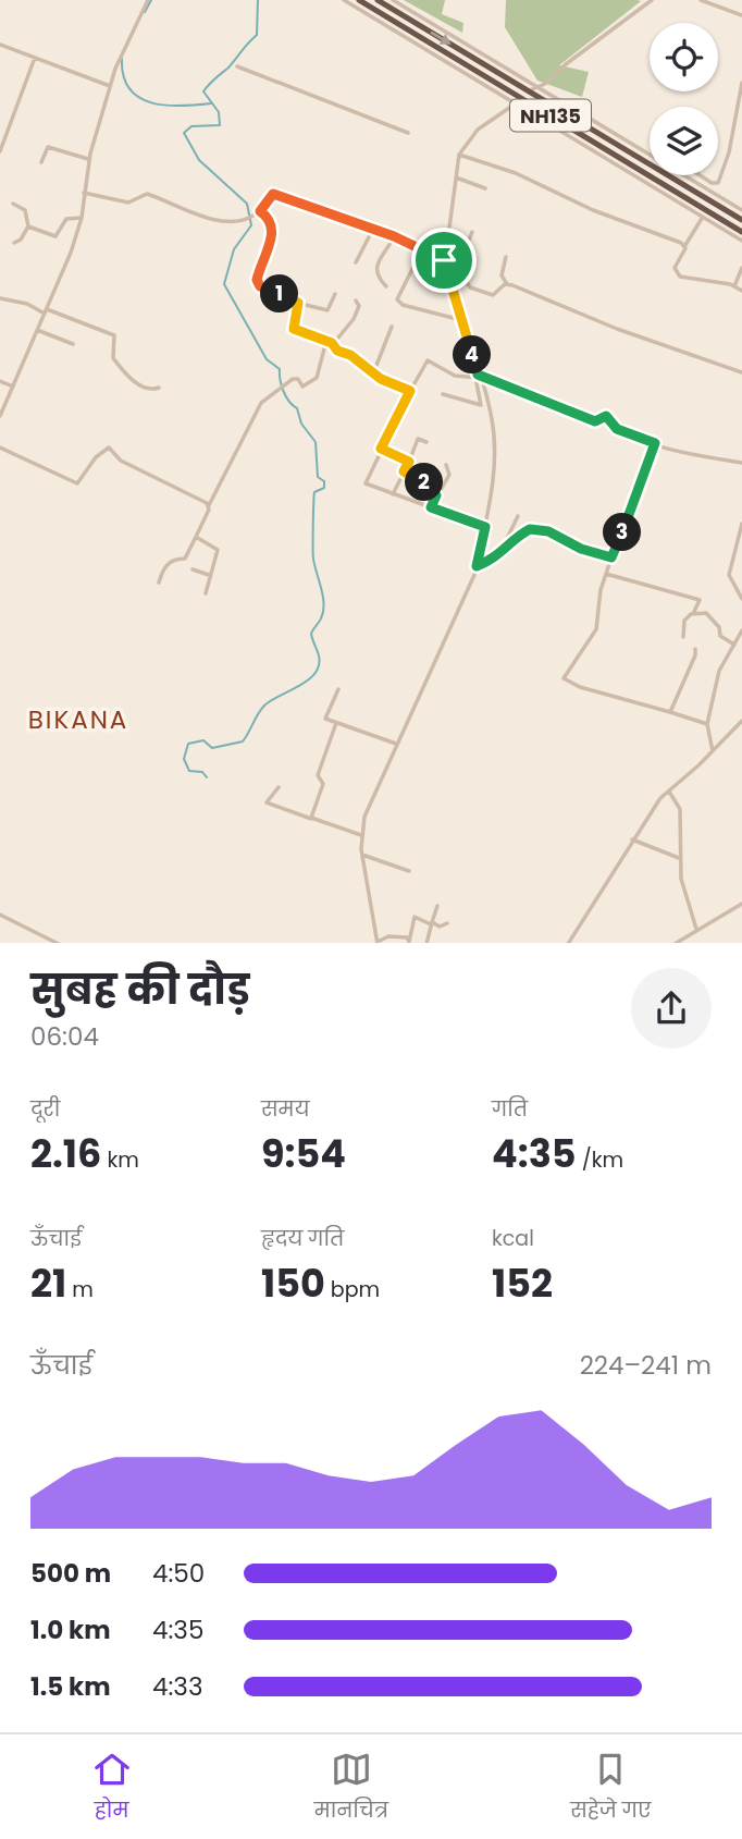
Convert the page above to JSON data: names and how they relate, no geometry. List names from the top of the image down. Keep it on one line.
{"streets":{"highway":["NH135"]},"districts":["BIKANA"],"page":{"pins":["1","4","2","3"],"heading":["सुबह की दौड़","06:04"],"stats":[["दूरी","2.16 km"],["समय","9:54"],["गति","4:35 /km"],["ऊँचाई","21 m"],["हृदय गति","150 bpm"],["kcal","152"]],"chart":["ऊँचाई","224–241 m"],"list":[{"name":"500 m","note":"4:50"},{"name":"1.0 km","note":"4:35"},{"name":"1.5 km","note":"4:33"}],"tabs":["होम","मानचित्र","सहेजे गए"]}}
